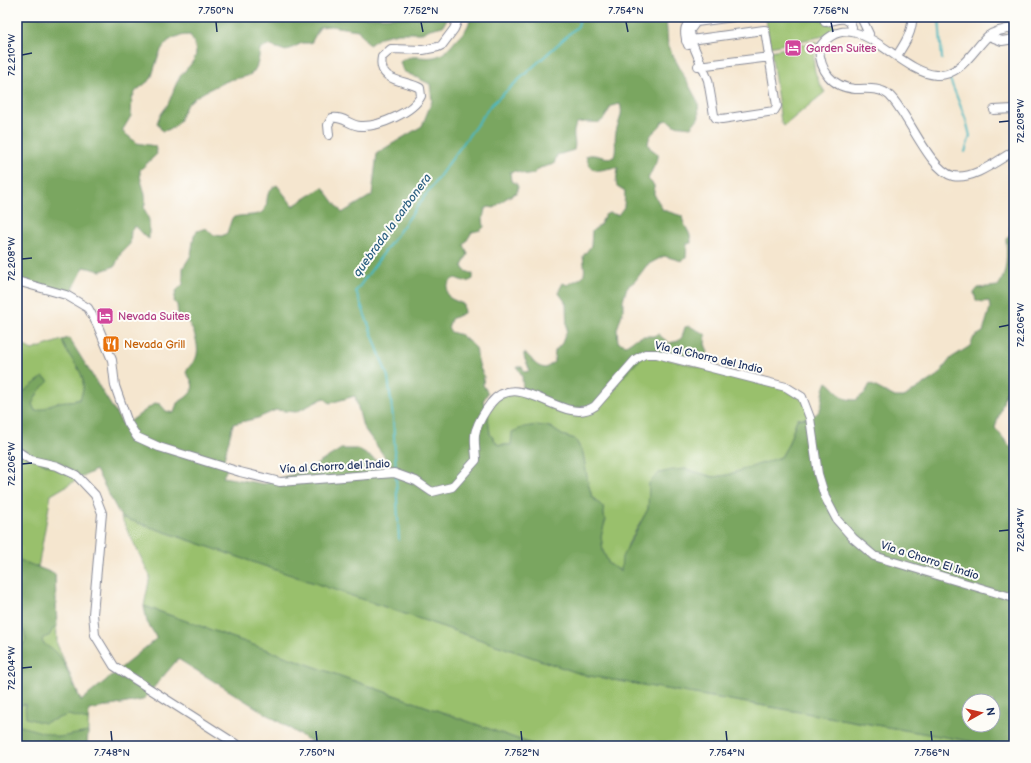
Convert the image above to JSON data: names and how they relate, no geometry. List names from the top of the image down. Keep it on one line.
{"streets":{"street":["Vía al Chorro del Indio","Vía a Chorro El Indio"]},"crossings":[["Vía al Chorro del Indio","Vía a Chorro El Indio"]],"water":["quebrada la carbonera"],"places":{"hotel":["Garden Suites","Nevada Suites"],"restaurant":["Nevada Grill"]},"north":"right","coordinates":["7.750°N","7.752°N","7.754°N","7.756°N","72.210°W","72.208°W","72.206°W","72.204°W","7.748°N"]}
